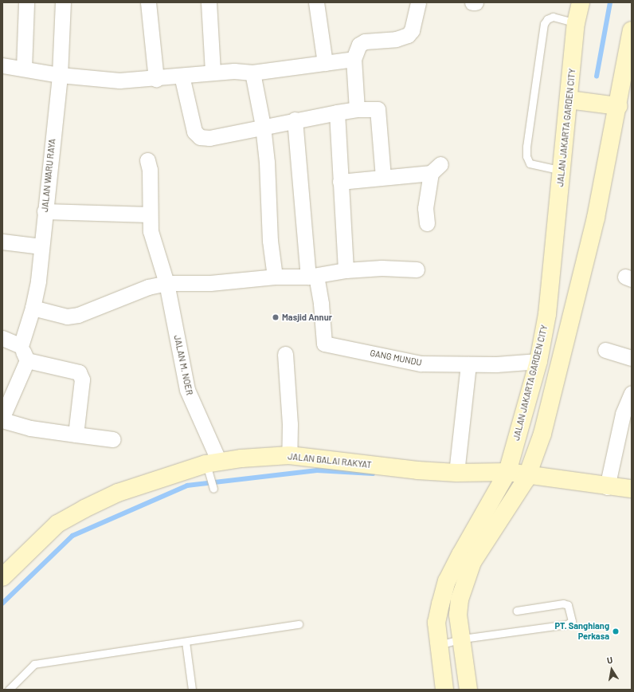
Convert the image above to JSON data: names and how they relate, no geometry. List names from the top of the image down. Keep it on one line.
{"streets":{"street":["JALAN JAKARTA GARDEN CITY","JALAN WARU RAYA","GANG MUNDU","JALAN M. NOER","JALAN BALAI RAKYAT"]},"crossings":[["JALAN JAKARTA GARDEN CITY","GANG MUNDU"],["JALAN JAKARTA GARDEN CITY","JALAN BALAI RAKYAT"],["JALAN M. NOER","JALAN BALAI RAKYAT"]],"places":["Masjid Annur","PT. Sanghiang Perkasa"],"north":"top"}
